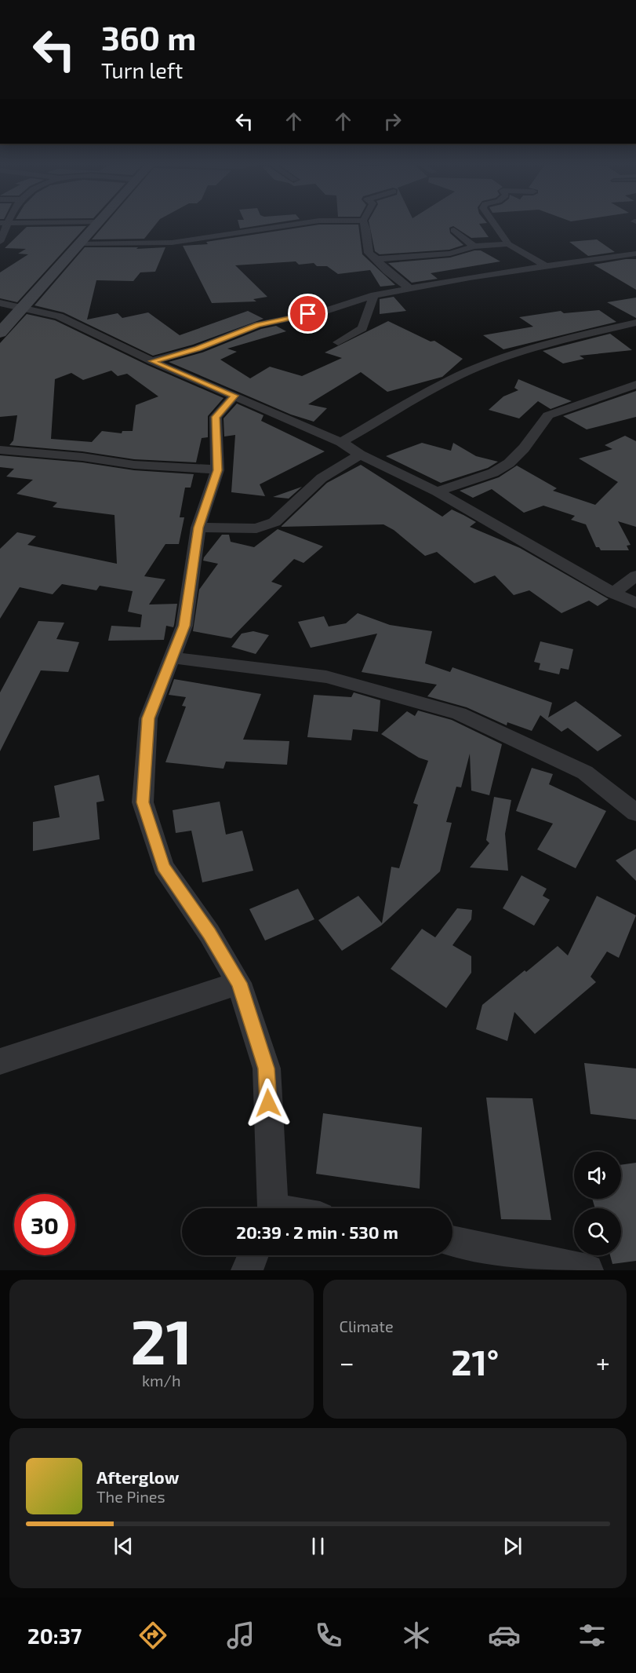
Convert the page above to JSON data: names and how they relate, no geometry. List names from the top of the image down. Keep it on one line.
{"page":{"turn":["360 m","Turn left"],"limit":"30","trip":"20:39 · 2 min · 530 m","tile":[["21","km/h"],"Climate"],"heat":["−","21°","+"],"song":["Afterglow","The Pines"],"tabs":"20:37"}}
